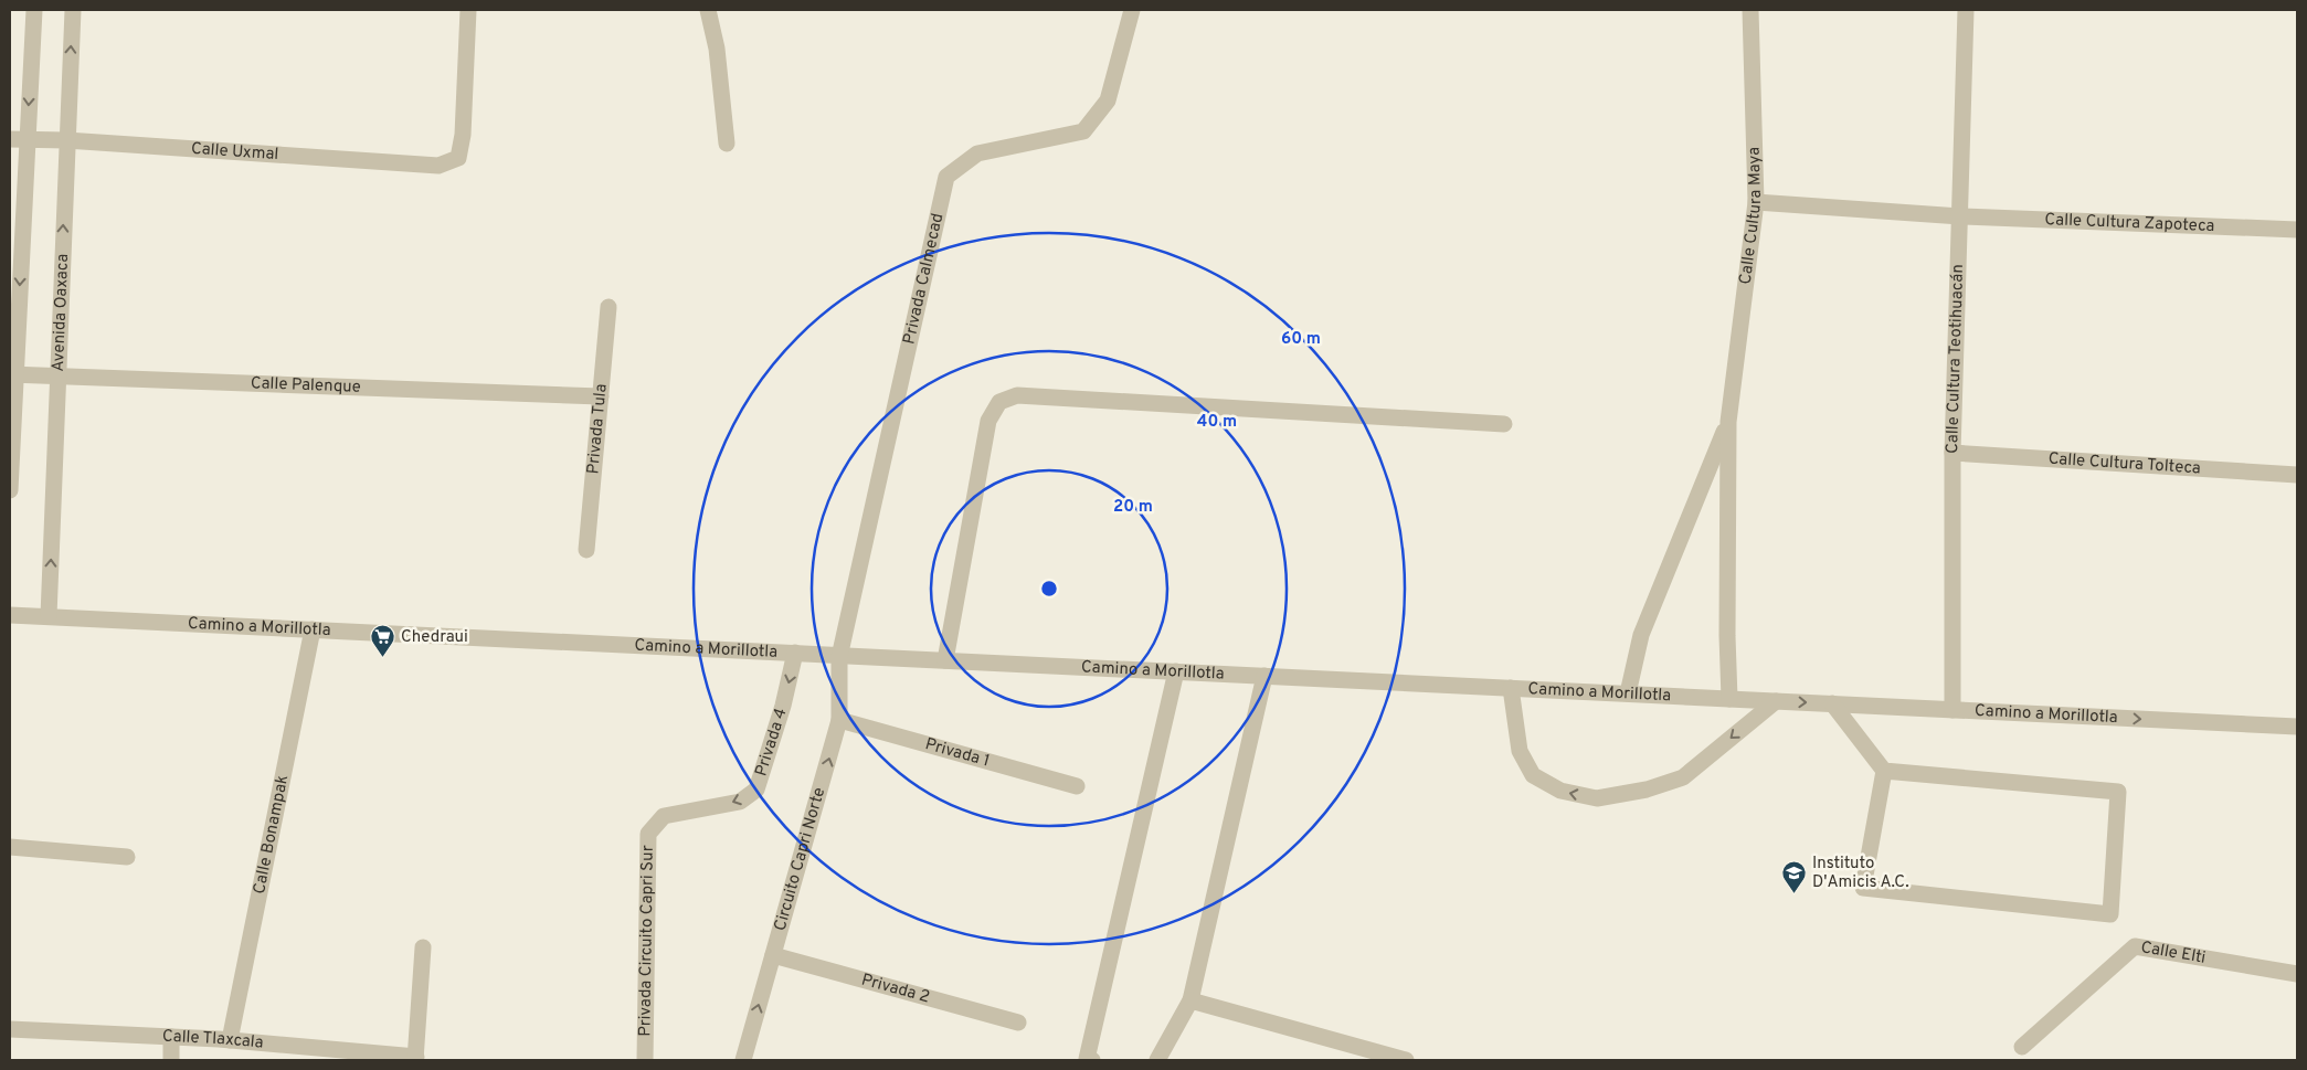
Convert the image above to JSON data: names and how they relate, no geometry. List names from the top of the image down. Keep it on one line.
{"streets":{"street":["Calle Uxmal","Calle Cultura Maya","Calle Cultura Zapoteca","Privada Calmecad","Avenida Oaxaca","Calle Cultura Teotihuacán","Calle Palenque","Privada Tula","Calle Cultura Tolteca","Camino a Morillotla","Privada 4","Privada 1","Calle Bonampak","Circuito Capri Norte","Privada Circuito Capri Sur","Calle Elti","Privada 2","Calle Tlaxcala"]},"crossings":[["Calle Uxmal","Avenida Oaxaca"],["Calle Cultura Maya","Calle Cultura Zapoteca"],["Calle Cultura Maya","Camino a Morillotla"],["Calle Cultura Zapoteca","Calle Cultura Teotihuacán"],["Privada Calmecad","Camino a Morillotla"],["Privada Calmecad","Circuito Capri Norte"],["Avenida Oaxaca","Calle Palenque"],["Avenida Oaxaca","Camino a Morillotla"],["Calle Cultura Teotihuacán","Calle Cultura Tolteca"],["Calle Cultura Teotihuacán","Camino a Morillotla"],["Calle Palenque","Privada Tula"],["Camino a Morillotla","Privada 4"],["Camino a Morillotla","Calle Bonampak"],["Camino a Morillotla","Circuito Capri Norte"],["Privada 4","Privada Circuito Capri Sur"],["Privada 1","Circuito Capri Norte"],["Calle Bonampak","Calle Tlaxcala"],["Circuito Capri Norte","Privada 2"]],"one_way":["Privada 4","Circuito Capri Norte"],"places":{"supermarket":["Chedraui"],"school or university":["Instituto D'Amicis A.C."]},"rings":["60 m","40 m","20 m"]}
